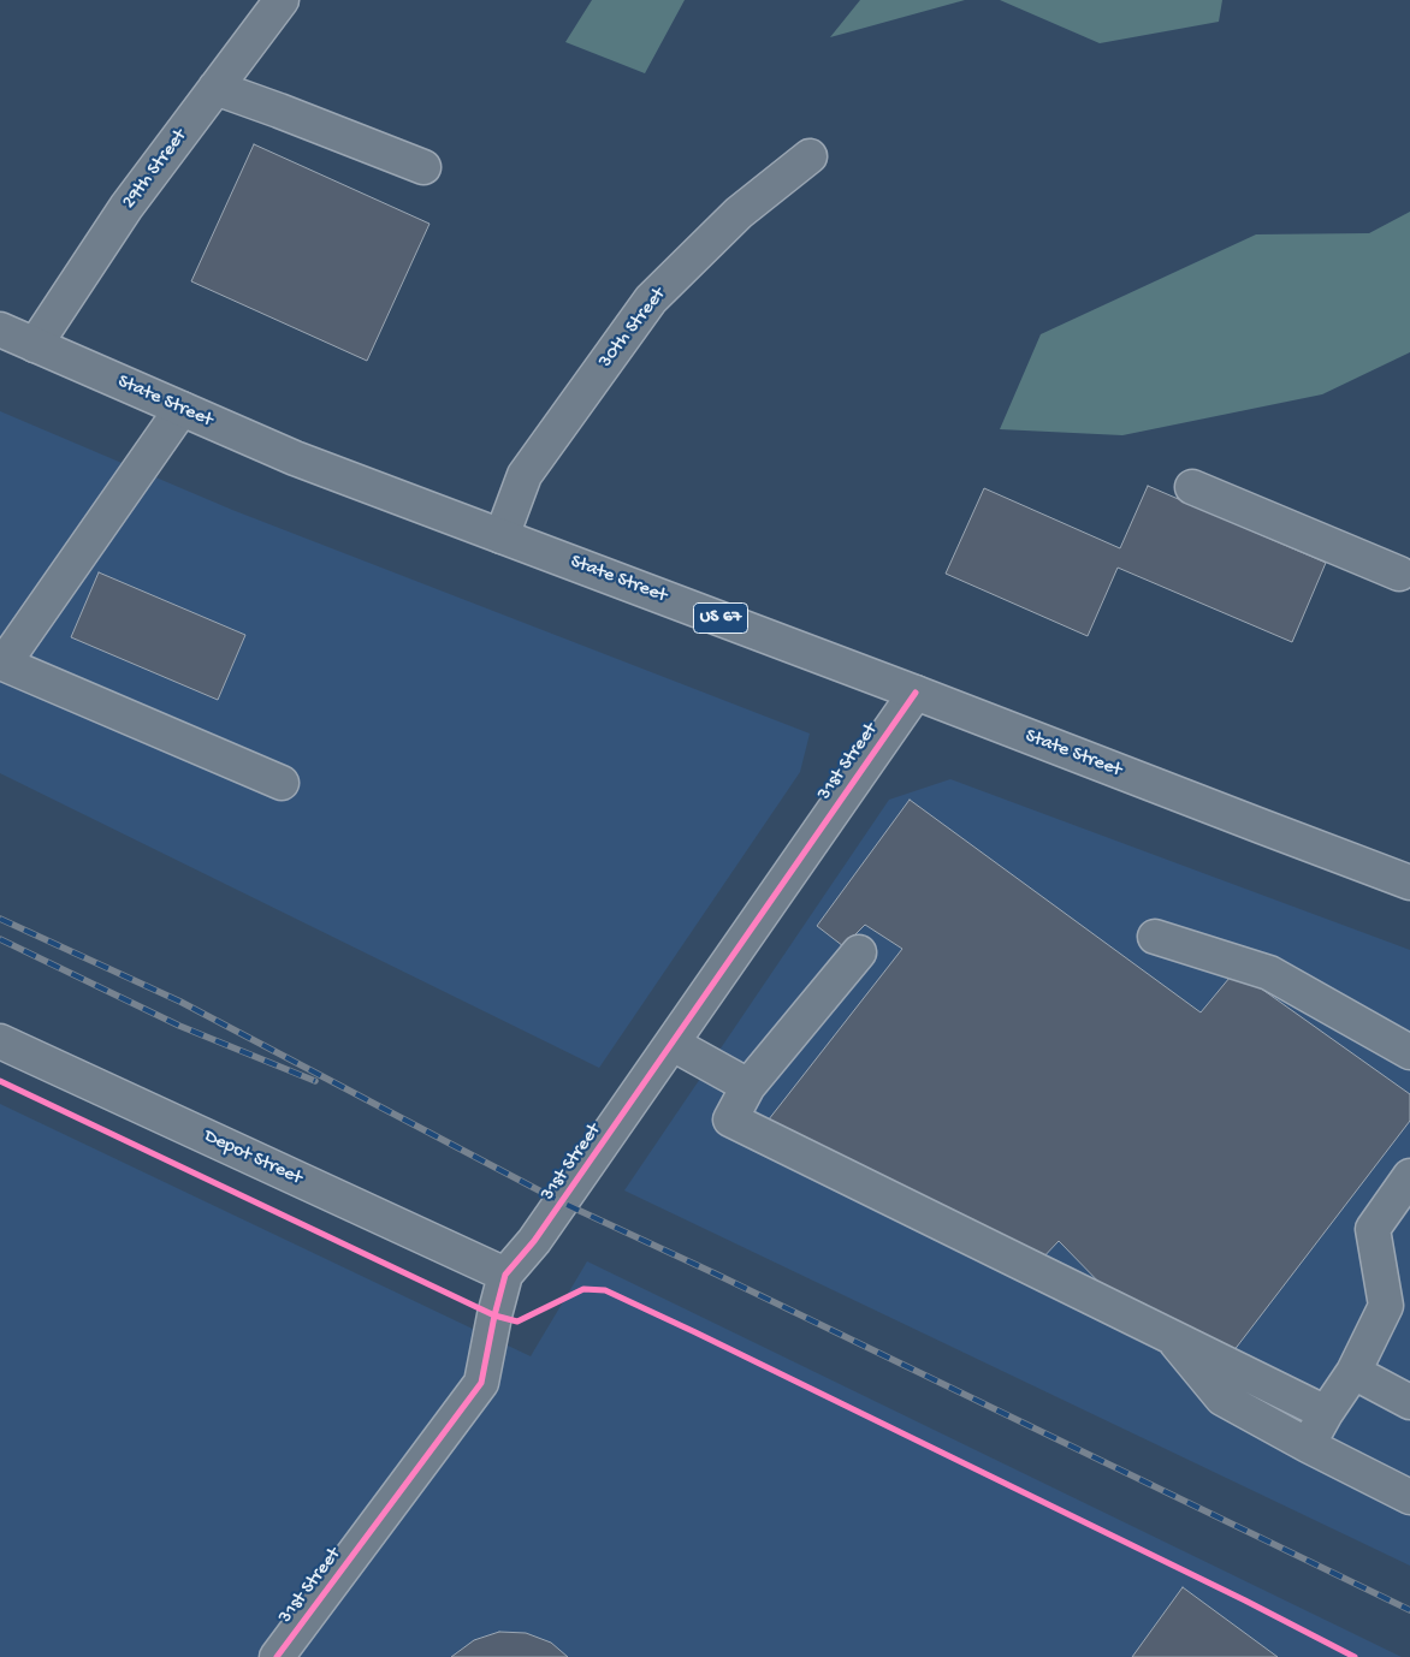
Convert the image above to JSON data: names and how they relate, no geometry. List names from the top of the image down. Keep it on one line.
{"streets":{"street":["29th Street","30th Street","State Street","US 67","31st Street","Depot Street"]},"crossings":[["29th Street","State Street"],["30th Street","State Street"],["State Street","31st Street"],["31st Street","Depot Street"]]}
